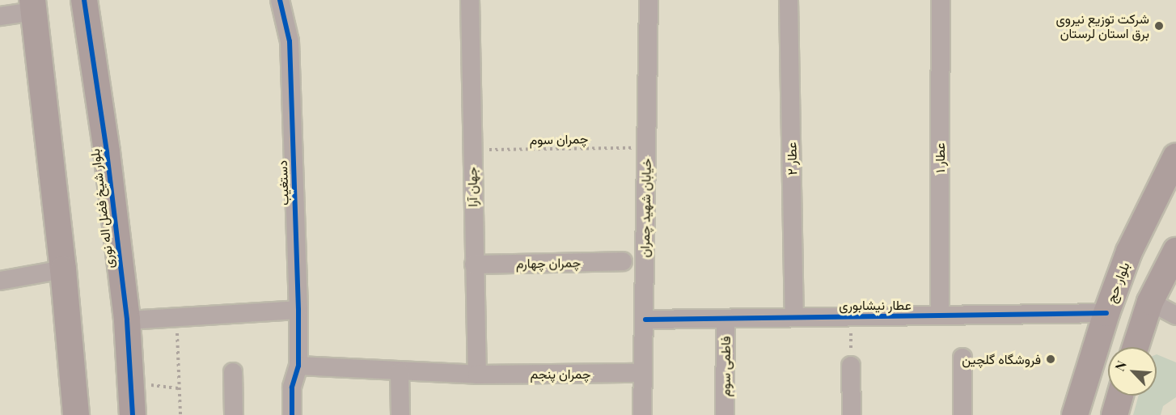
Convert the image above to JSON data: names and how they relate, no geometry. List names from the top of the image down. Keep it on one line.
{"streets":{"street":["عطار ۱","عطار ۲","دستغیب","جهان آرا","خیابان شهید چمران","بلوار شیخ فضل اله نوری","چمران چهارم","بلوار حج","عطار نیشابوری","فاطمی سوم","چمران پنجم"],"path":["چمران سوم"]},"crossings":[["چمران سوم","جهان آرا"],["چمران سوم","خیابان شهید چمران"],["عطار ۱","عطار نیشابوری"],["عطار ۲","عطار نیشابوری"],["دستغیب","چمران پنجم"],["جهان آرا","چمران چهارم"],["جهان آرا","چمران پنجم"],["خیابان شهید چمران","عطار نیشابوری"],["خیابان شهید چمران","چمران پنجم"],["بلوار حج","عطار نیشابوری"],["عطار نیشابوری","فاطمی سوم"]],"places":["شرکت توزیع نیروی برق استان لرستان","فروشگاه گلچین"],"north":"top left"}
